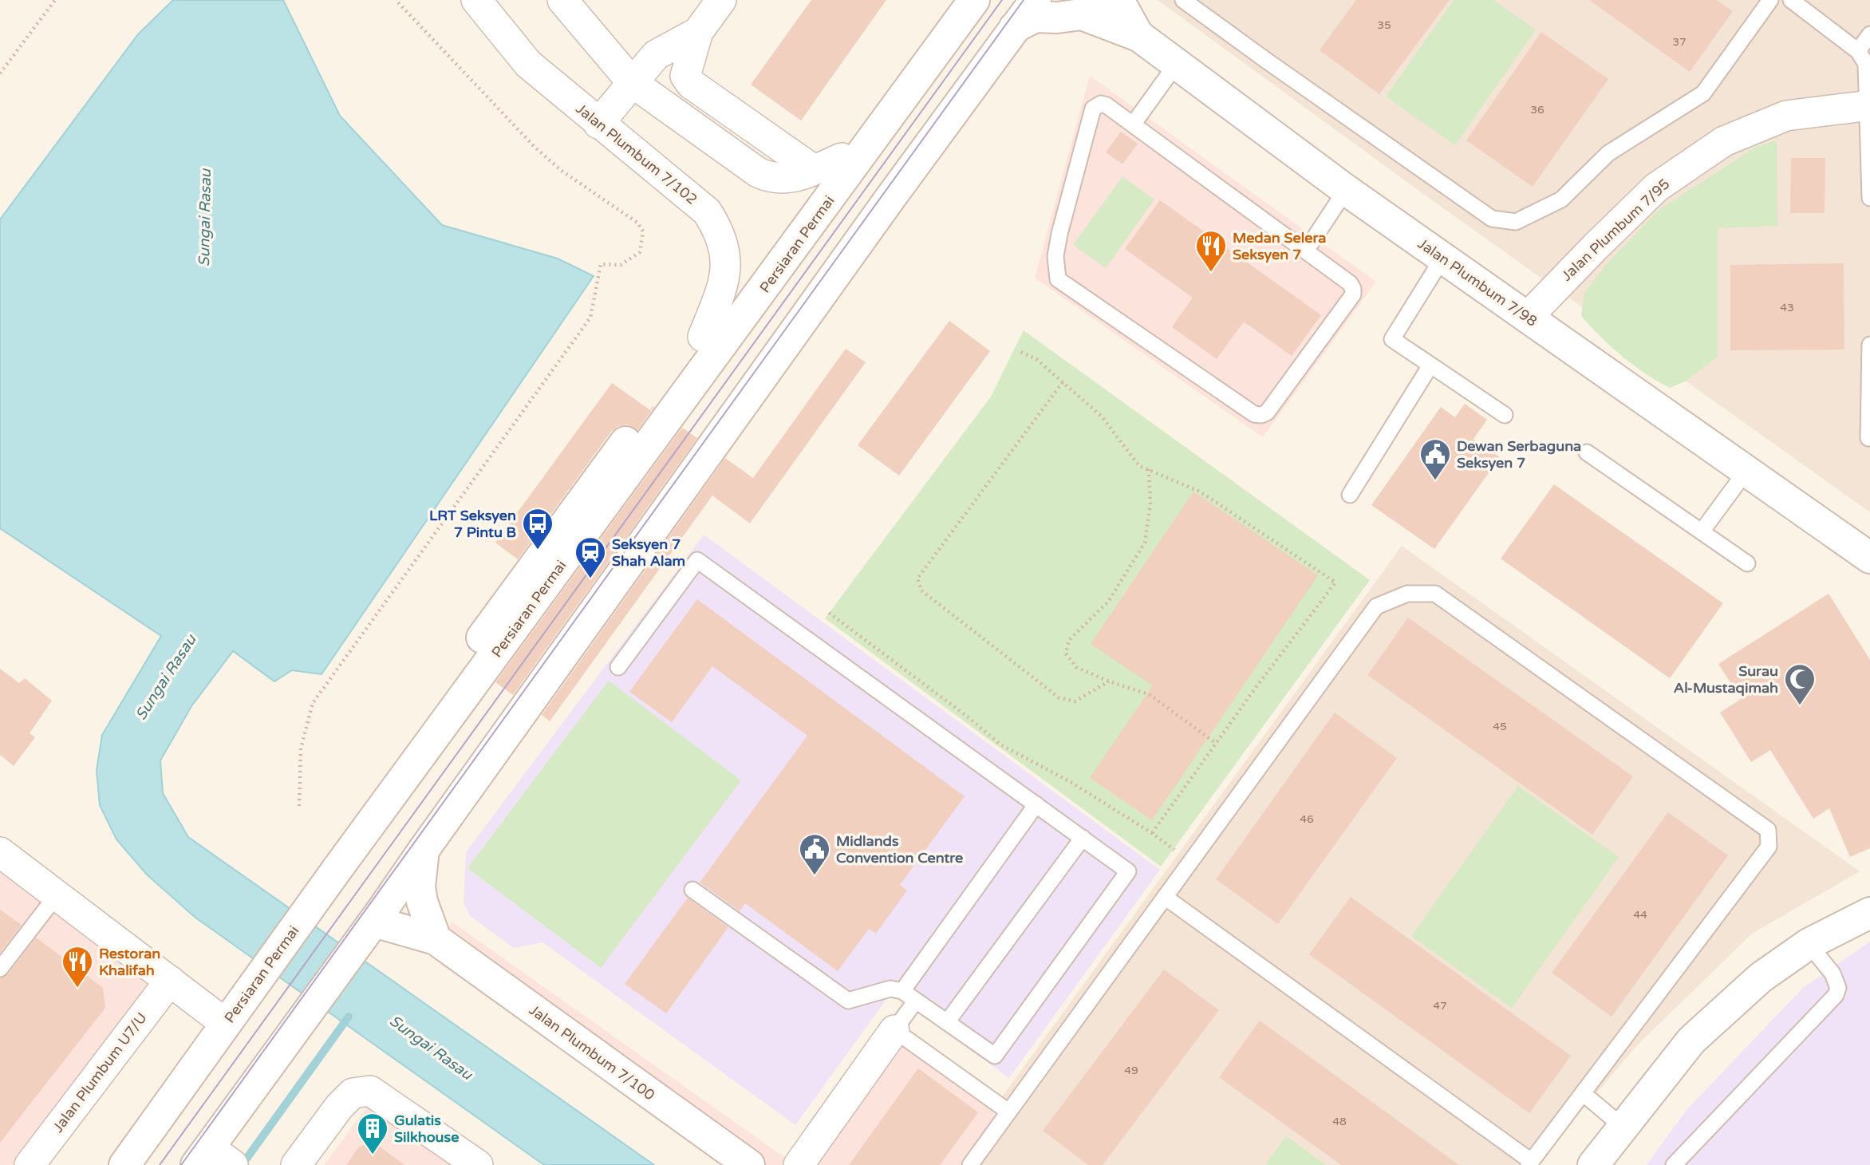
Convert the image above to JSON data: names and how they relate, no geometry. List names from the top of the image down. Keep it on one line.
{"streets":{"main road":["Persiaran Permai","Jalan Plumbum 7/98","Jalan Plumbum 7/100"],"street":["Jalan Plumbum 7/102","Jalan Plumbum 7/95","Jalan Plumbum U7/U"]},"crossings":[["Jalan Plumbum 7/95","Jalan Plumbum 7/98"]],"water":["Sungai Rasau"],"places":{"restaurant":["Medan Selera Seksyen 7","Restoran Khalifah"],"public building":["Dewan Serbaguna Seksyen 7","Midlands Convention Centre"],"bus stop":["LRT Seksyen 7 Pintu B"],"station":["Seksyen 7 Shah Alam"],"mosque":["Surau Al-Mustaqimah"],"building":["Gulatis Silkhouse"]},"house_numbers":["35","37","36","43","45","46","44","47","49","48"]}
